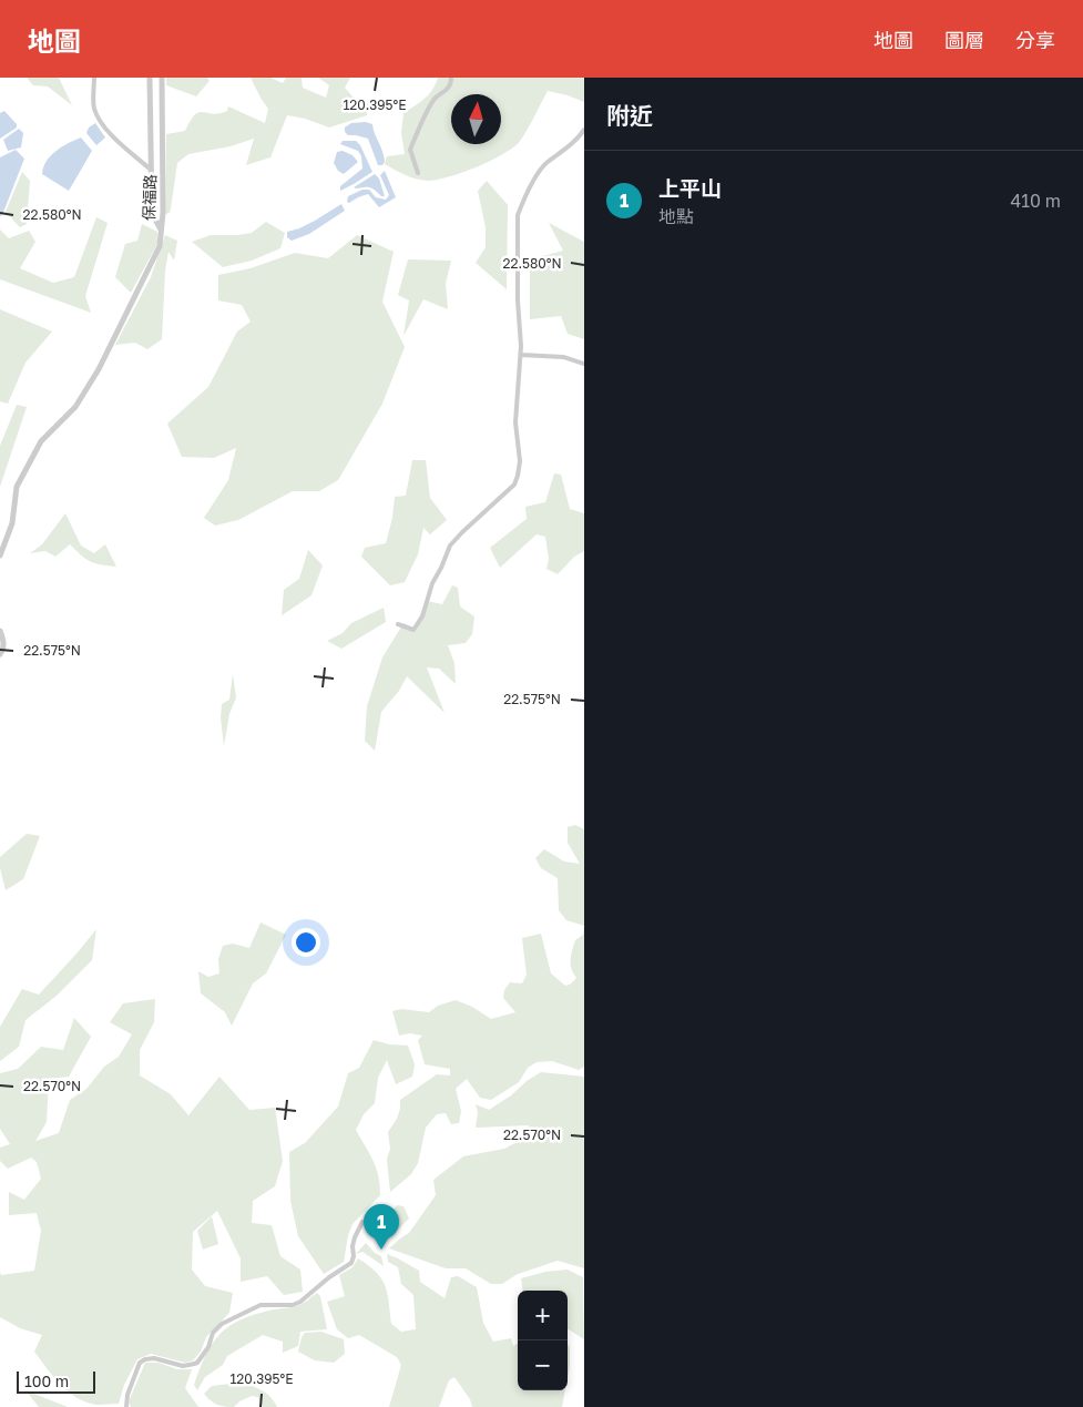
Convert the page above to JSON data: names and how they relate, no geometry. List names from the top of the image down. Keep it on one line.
{"streets":{"street":["保福路"]},"scale_bar":"100 m","north":"top","page":{"header":"地圖","nav":["地圖","圖層","分享"],"heading":"附近","list":[{"mark":"1","name":"上平山","note":"地點","value":"410 m"}],"pins":"1","map_buttons":["+","−"],"scale":"100 m"},"coordinates":["120.395°E","22.580°N","22.575°N","22.570°N"]}
